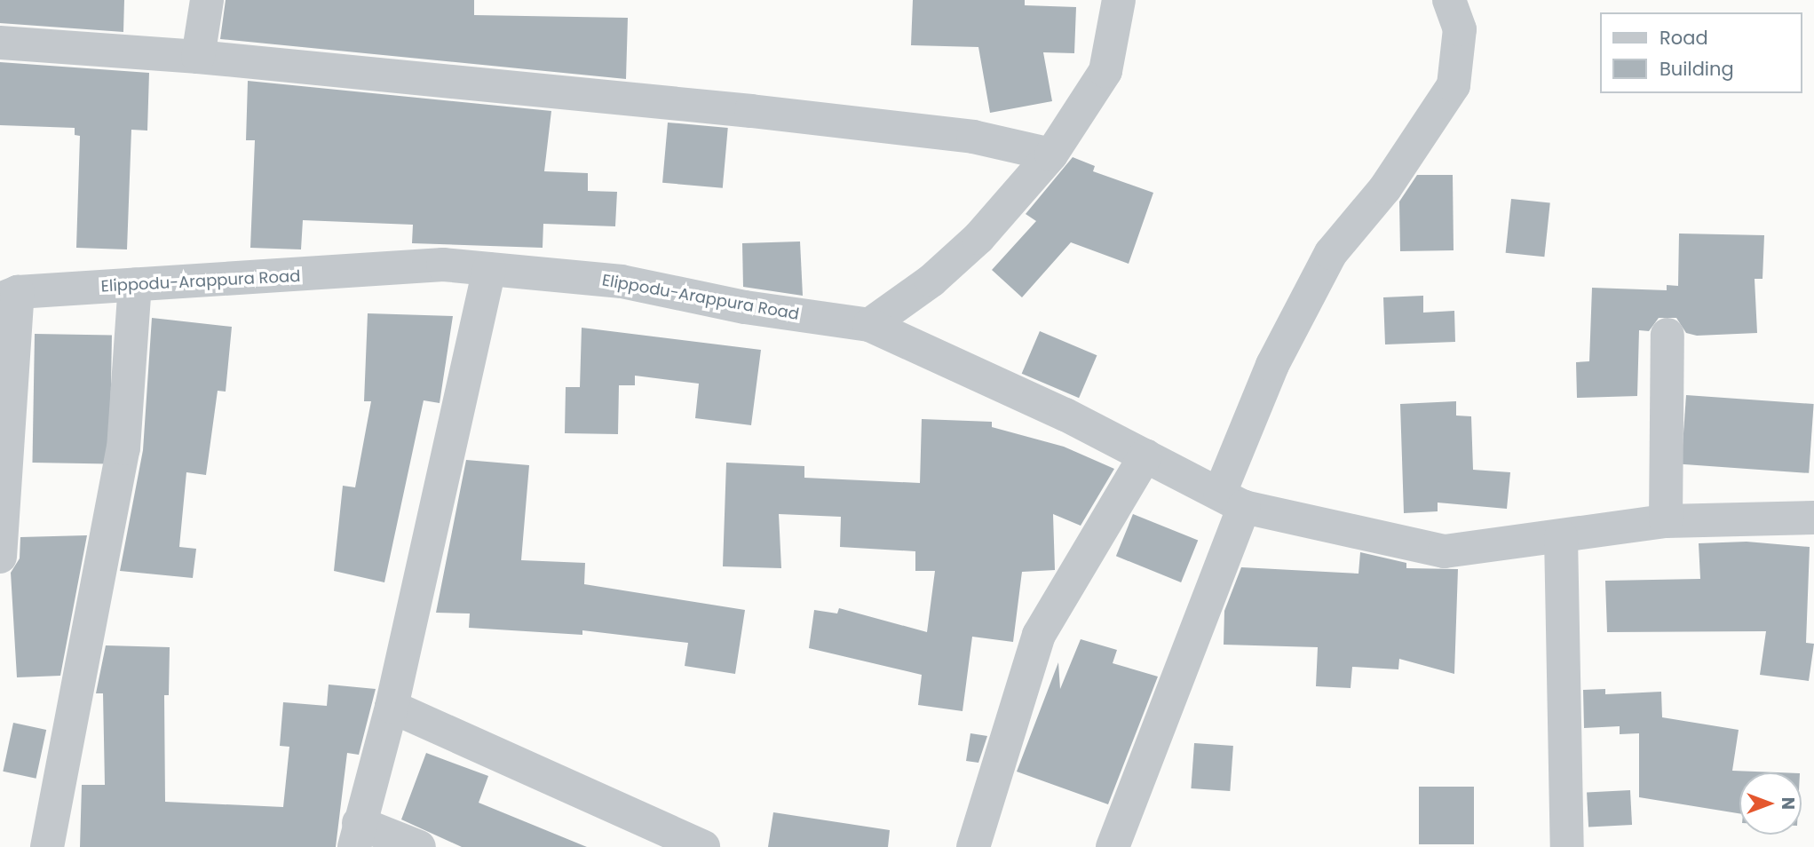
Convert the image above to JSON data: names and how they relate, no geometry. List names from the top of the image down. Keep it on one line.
{"streets":{"street":["Elippodu-Arappura Road"]},"legend":["Road","Building"],"north":"right"}
